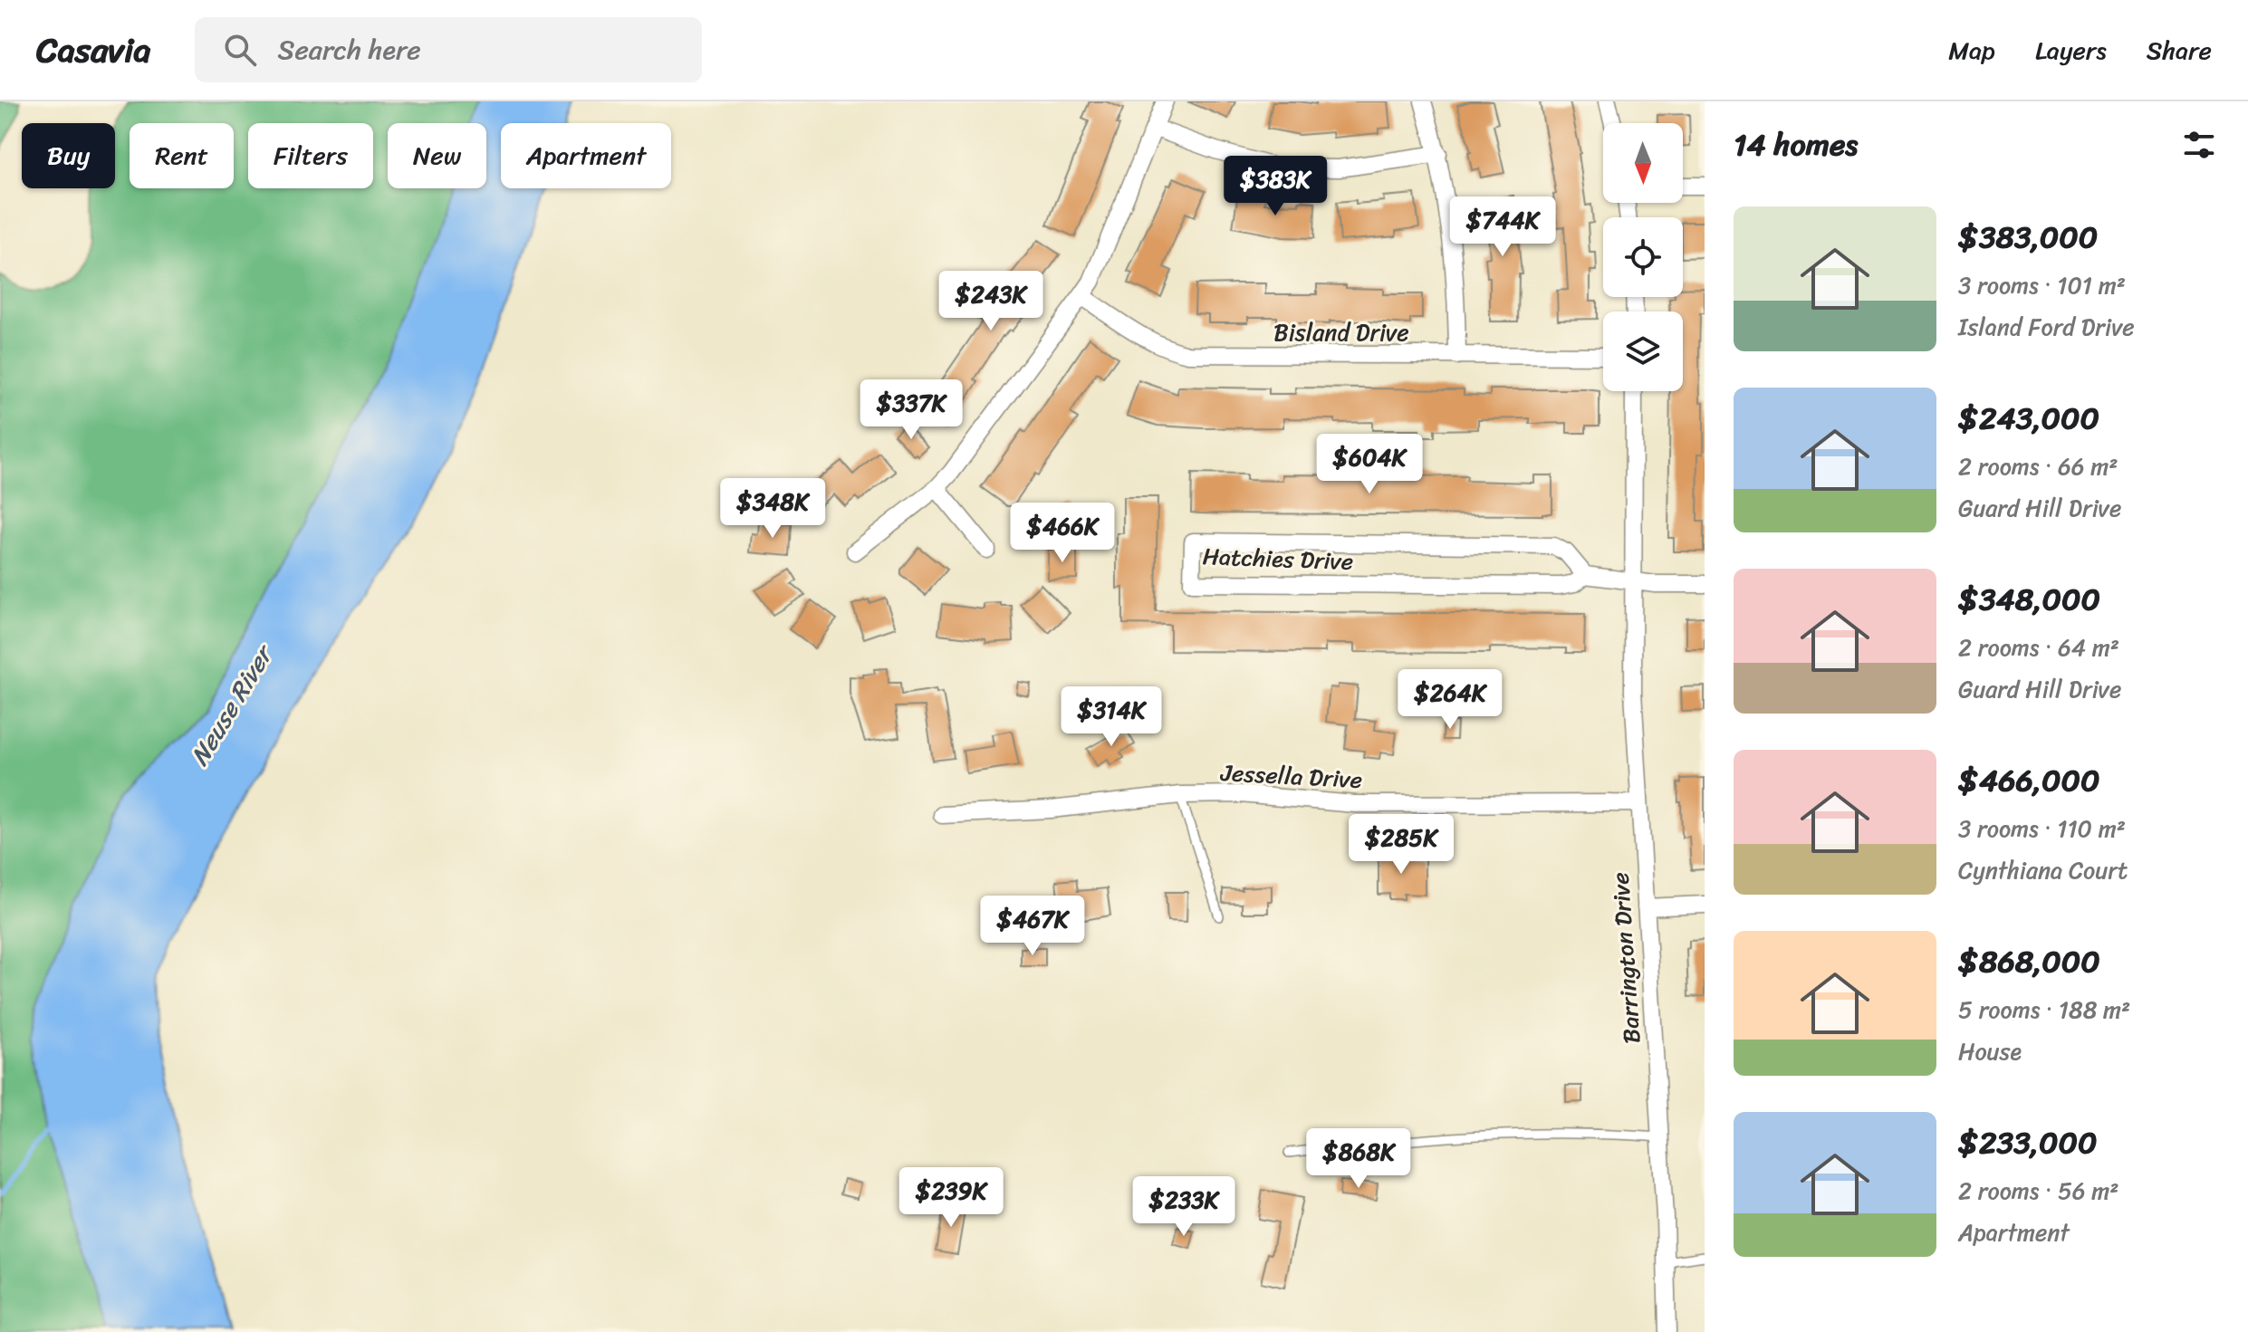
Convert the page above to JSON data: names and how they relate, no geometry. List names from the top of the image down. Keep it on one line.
{"streets":{"street":["Bisland Drive","Hatchies Drive","Jessella Drive","Barrington Drive"]},"crossings":[["Hatchies Drive","Barrington Drive"],["Jessella Drive","Barrington Drive"]],"water":["Neuse River"],"north":"bottom","page":{"header":"Casavia","search":"Search here","nav":["Map","Layers","Share"],"heading":"14 homes","chip":["Buy","Rent","Filters","New","Apartment"],"price":["$383K","$744K","$243K","$337K","$604K","$348K","$466K","$264K","$314K","$285K","$467K","$868K","$239K","$233K"],"list":[{"name":"$383,000","note":"3 rooms · 101 m² · Island Ford Drive"},{"name":"$243,000","note":"2 rooms · 66 m² · Guard Hill Drive"},{"name":"$348,000","note":"2 rooms · 64 m² · Guard Hill Drive"},{"name":"$466,000","note":"3 rooms · 110 m² · Cynthiana Court"},{"name":"$868,000","note":"5 rooms · 188 m² · House"},{"name":"$233,000","note":"2 rooms · 56 m² · Apartment"}]}}
